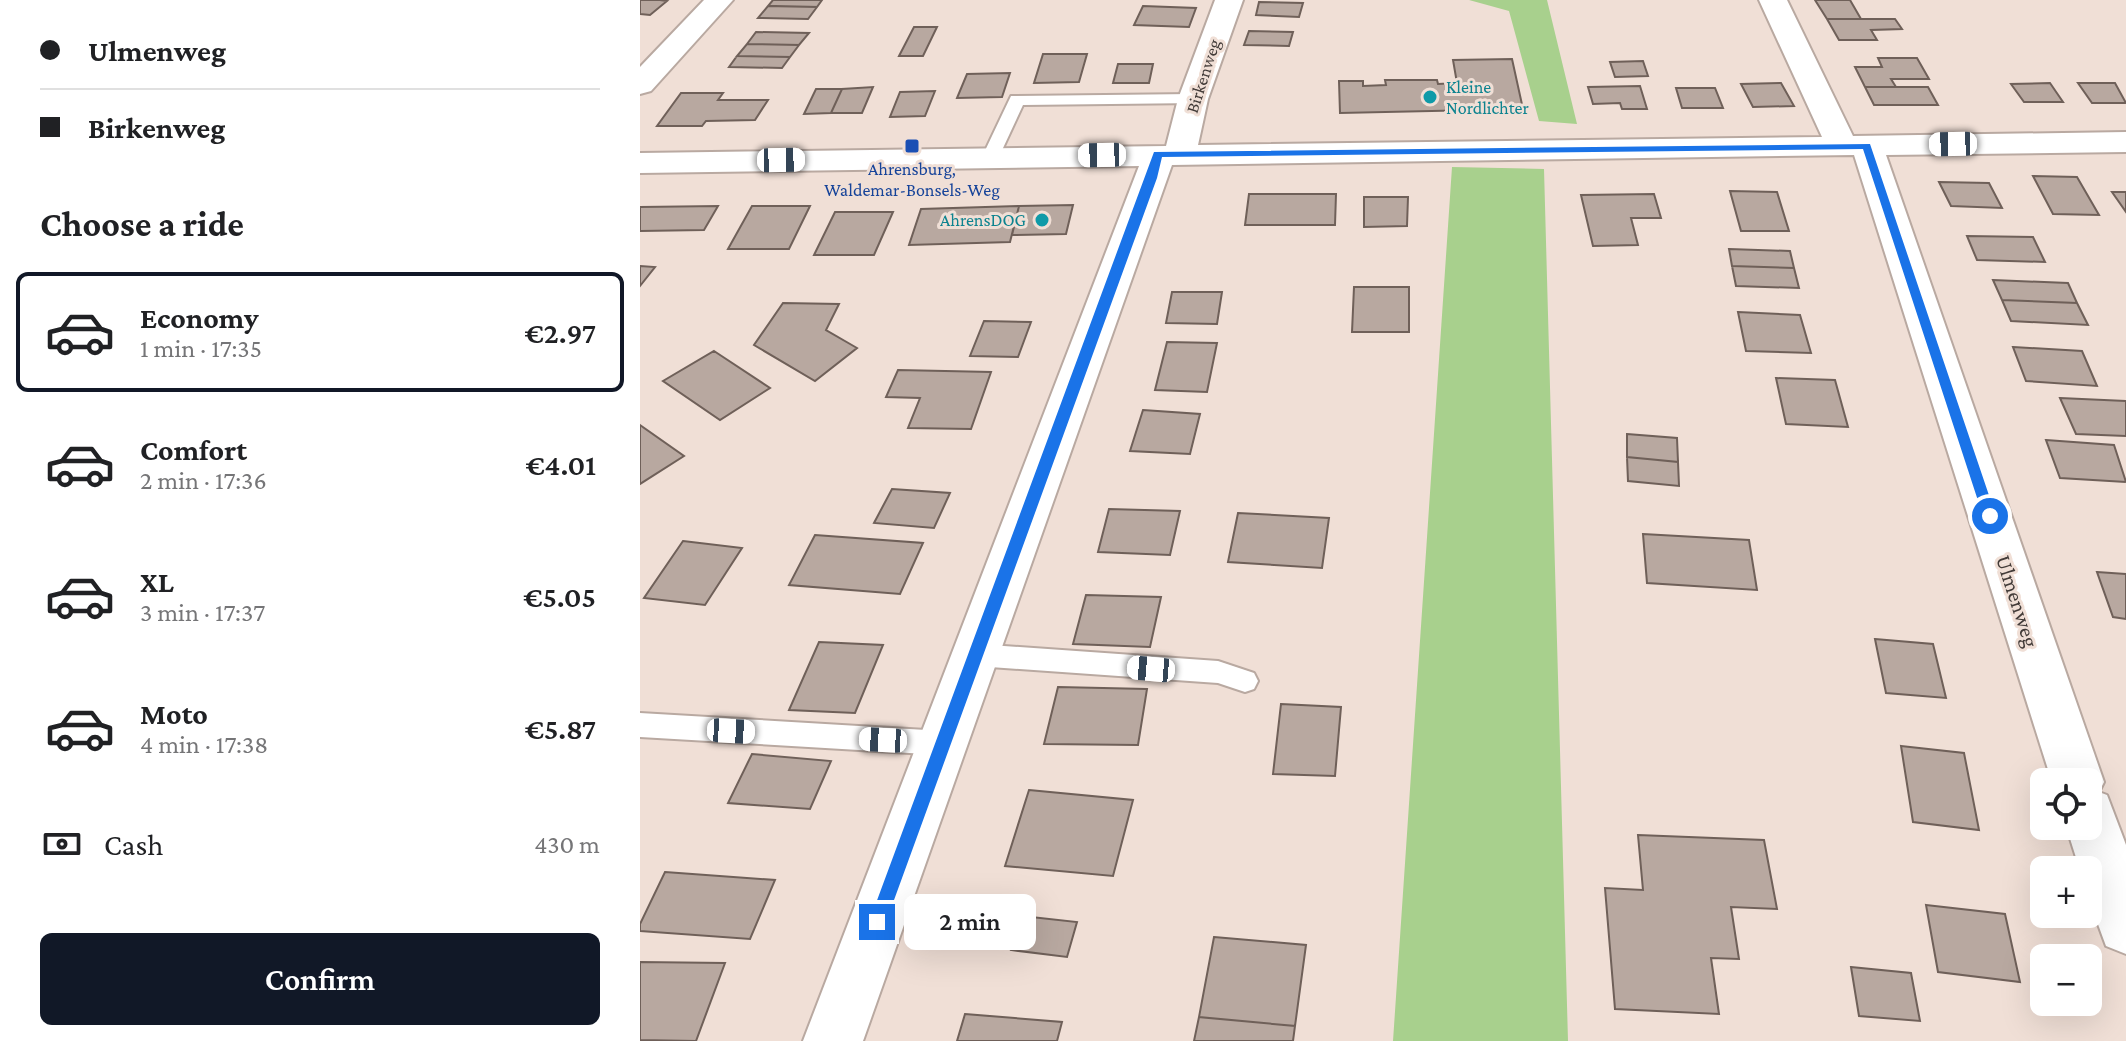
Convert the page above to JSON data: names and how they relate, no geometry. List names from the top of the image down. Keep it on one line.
{"streets":{"street":["Birkenweg","Ulmenweg"]},"places":{"other":["Kleine Nordlichter","AhrensDOG"],"transit":["Ahrensburg, Waldemar-Bonsels-Weg"]},"page":{"banner":["Ulmenweg","Birkenweg"],"heading":"Choose a ride","list":[{"name":"Economy","note":"1 min · 17:35","value":"€2.97"},{"name":"Comfort","note":"2 min · 17:36","value":"€4.01"},{"name":"XL","note":"3 min · 17:37","value":"€5.05"},{"name":"Moto","note":"4 min · 17:38","value":"€5.87"}],"map_buttons":["+","−"],"pay":["Cash","430 m"],"bubble":"2 min","buttons":"Confirm"}}
